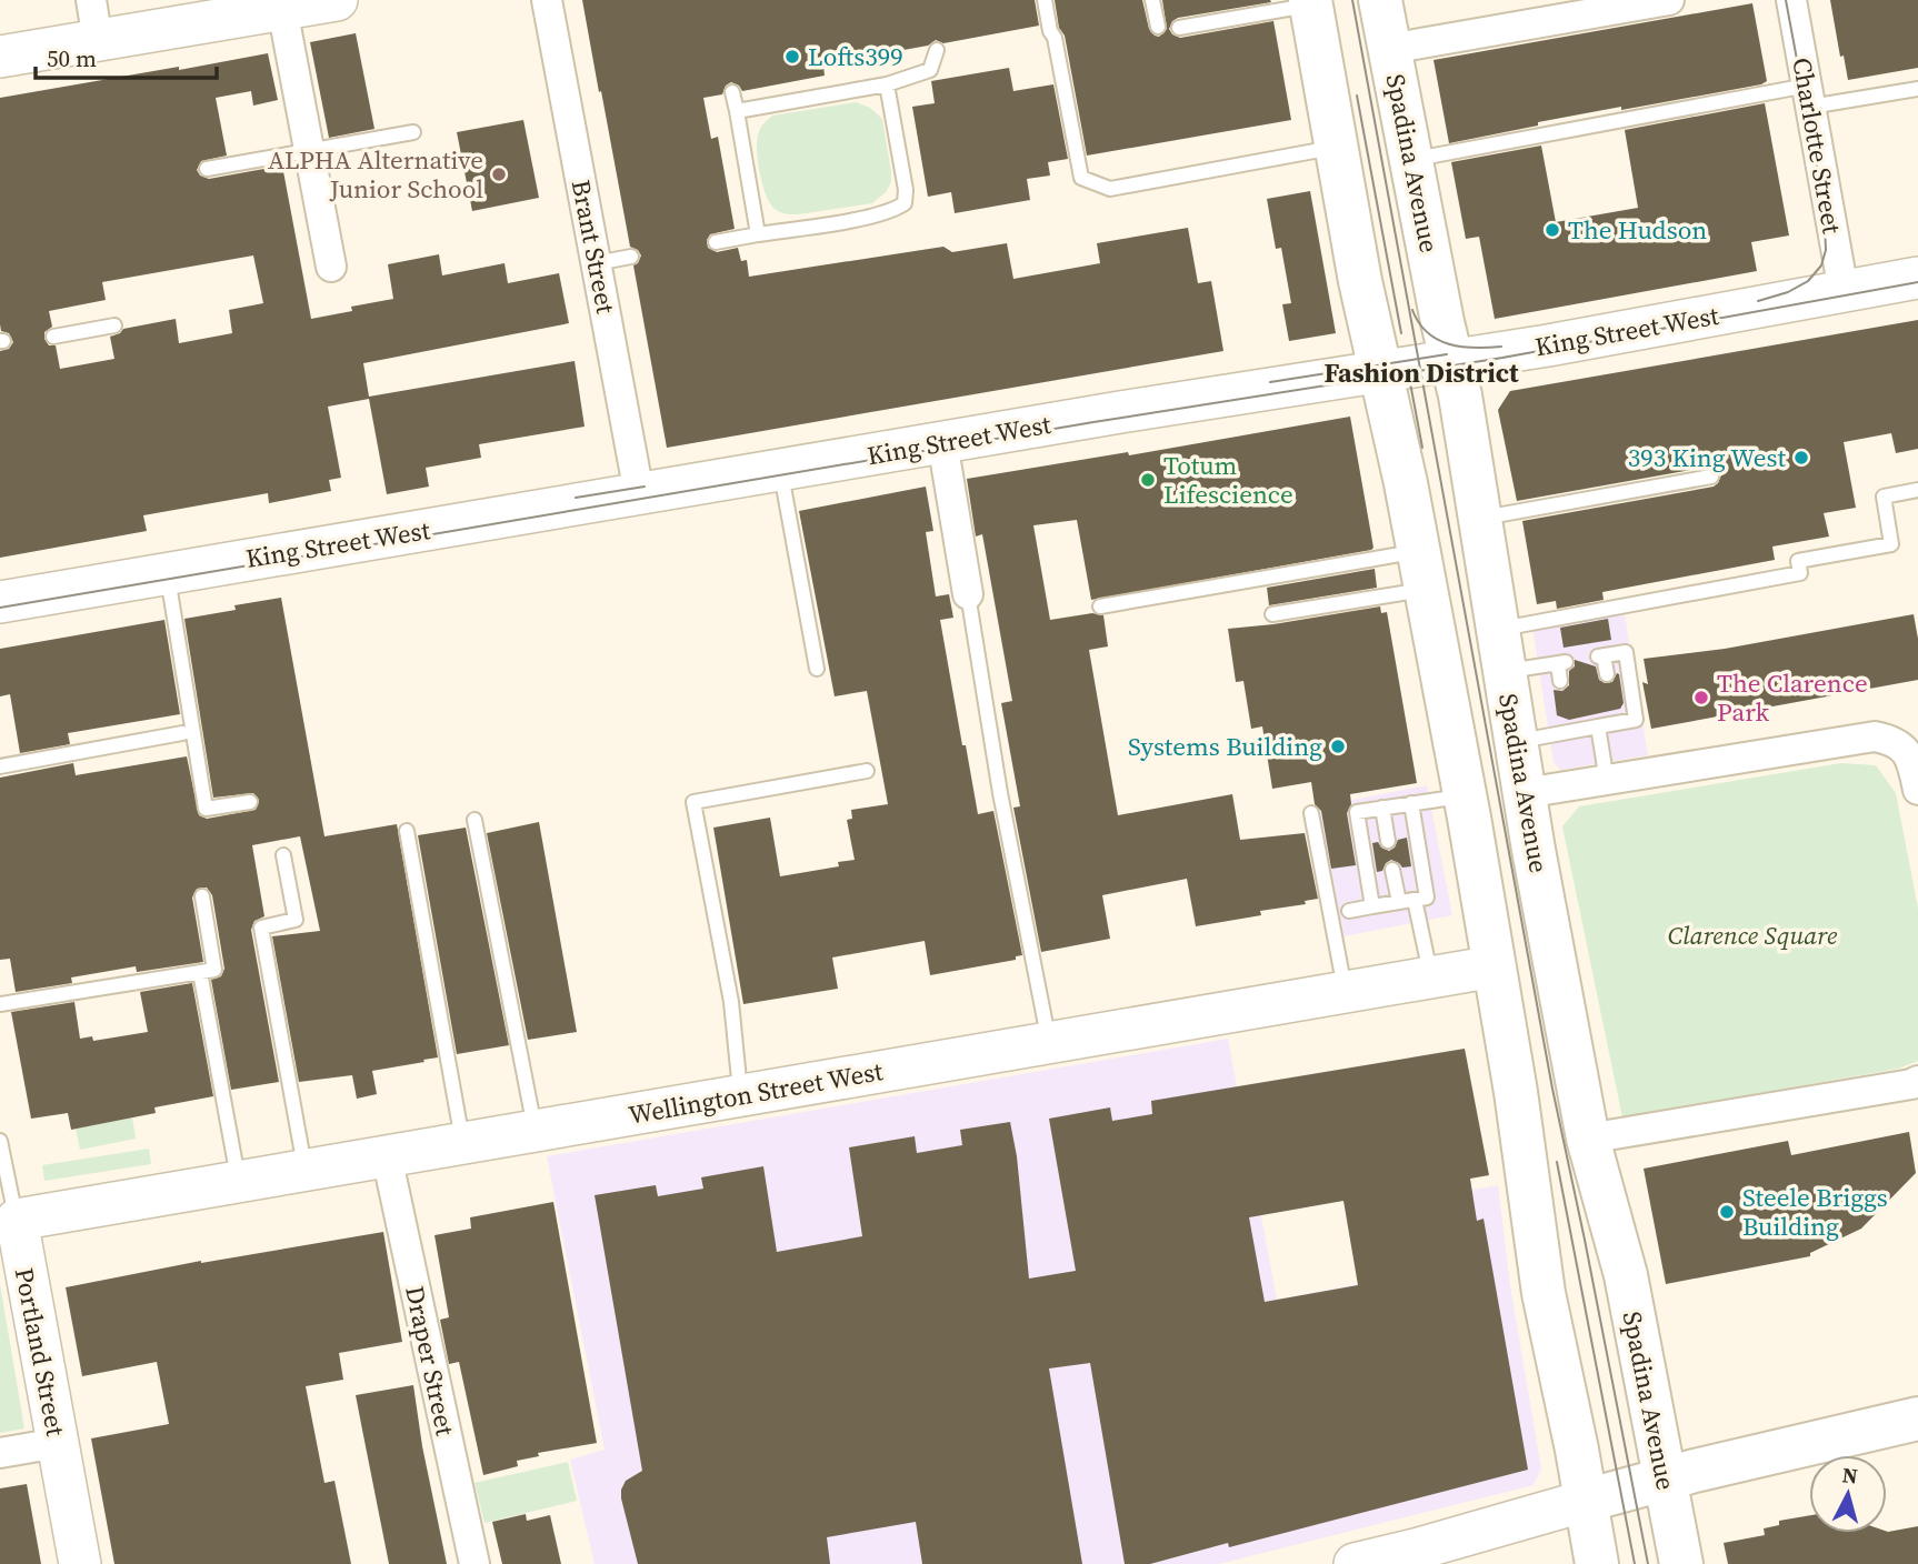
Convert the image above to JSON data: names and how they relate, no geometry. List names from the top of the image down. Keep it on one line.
{"streets":{"main road":["Spadina Avenue","King Street West","Wellington Street West","Portland Street"],"street":["Charlotte Street","Brant Street","Draper Street"]},"crossings":[["Charlotte Street","King Street West"],["Spadina Avenue","King Street West"],["Brant Street","King Street West"],["Wellington Street West","Portland Street"],["Wellington Street West","Draper Street"]],"districts":["Fashion District"],"parks":["Clarence Square"],"places":["Lofts399","ALPHA Alternative Junior School","The Hudson","393 King West","Totum Lifescience","The Clarence Park","Systems Building","Steele Briggs Building"],"scale_bar":"50 m","north":"top"}
